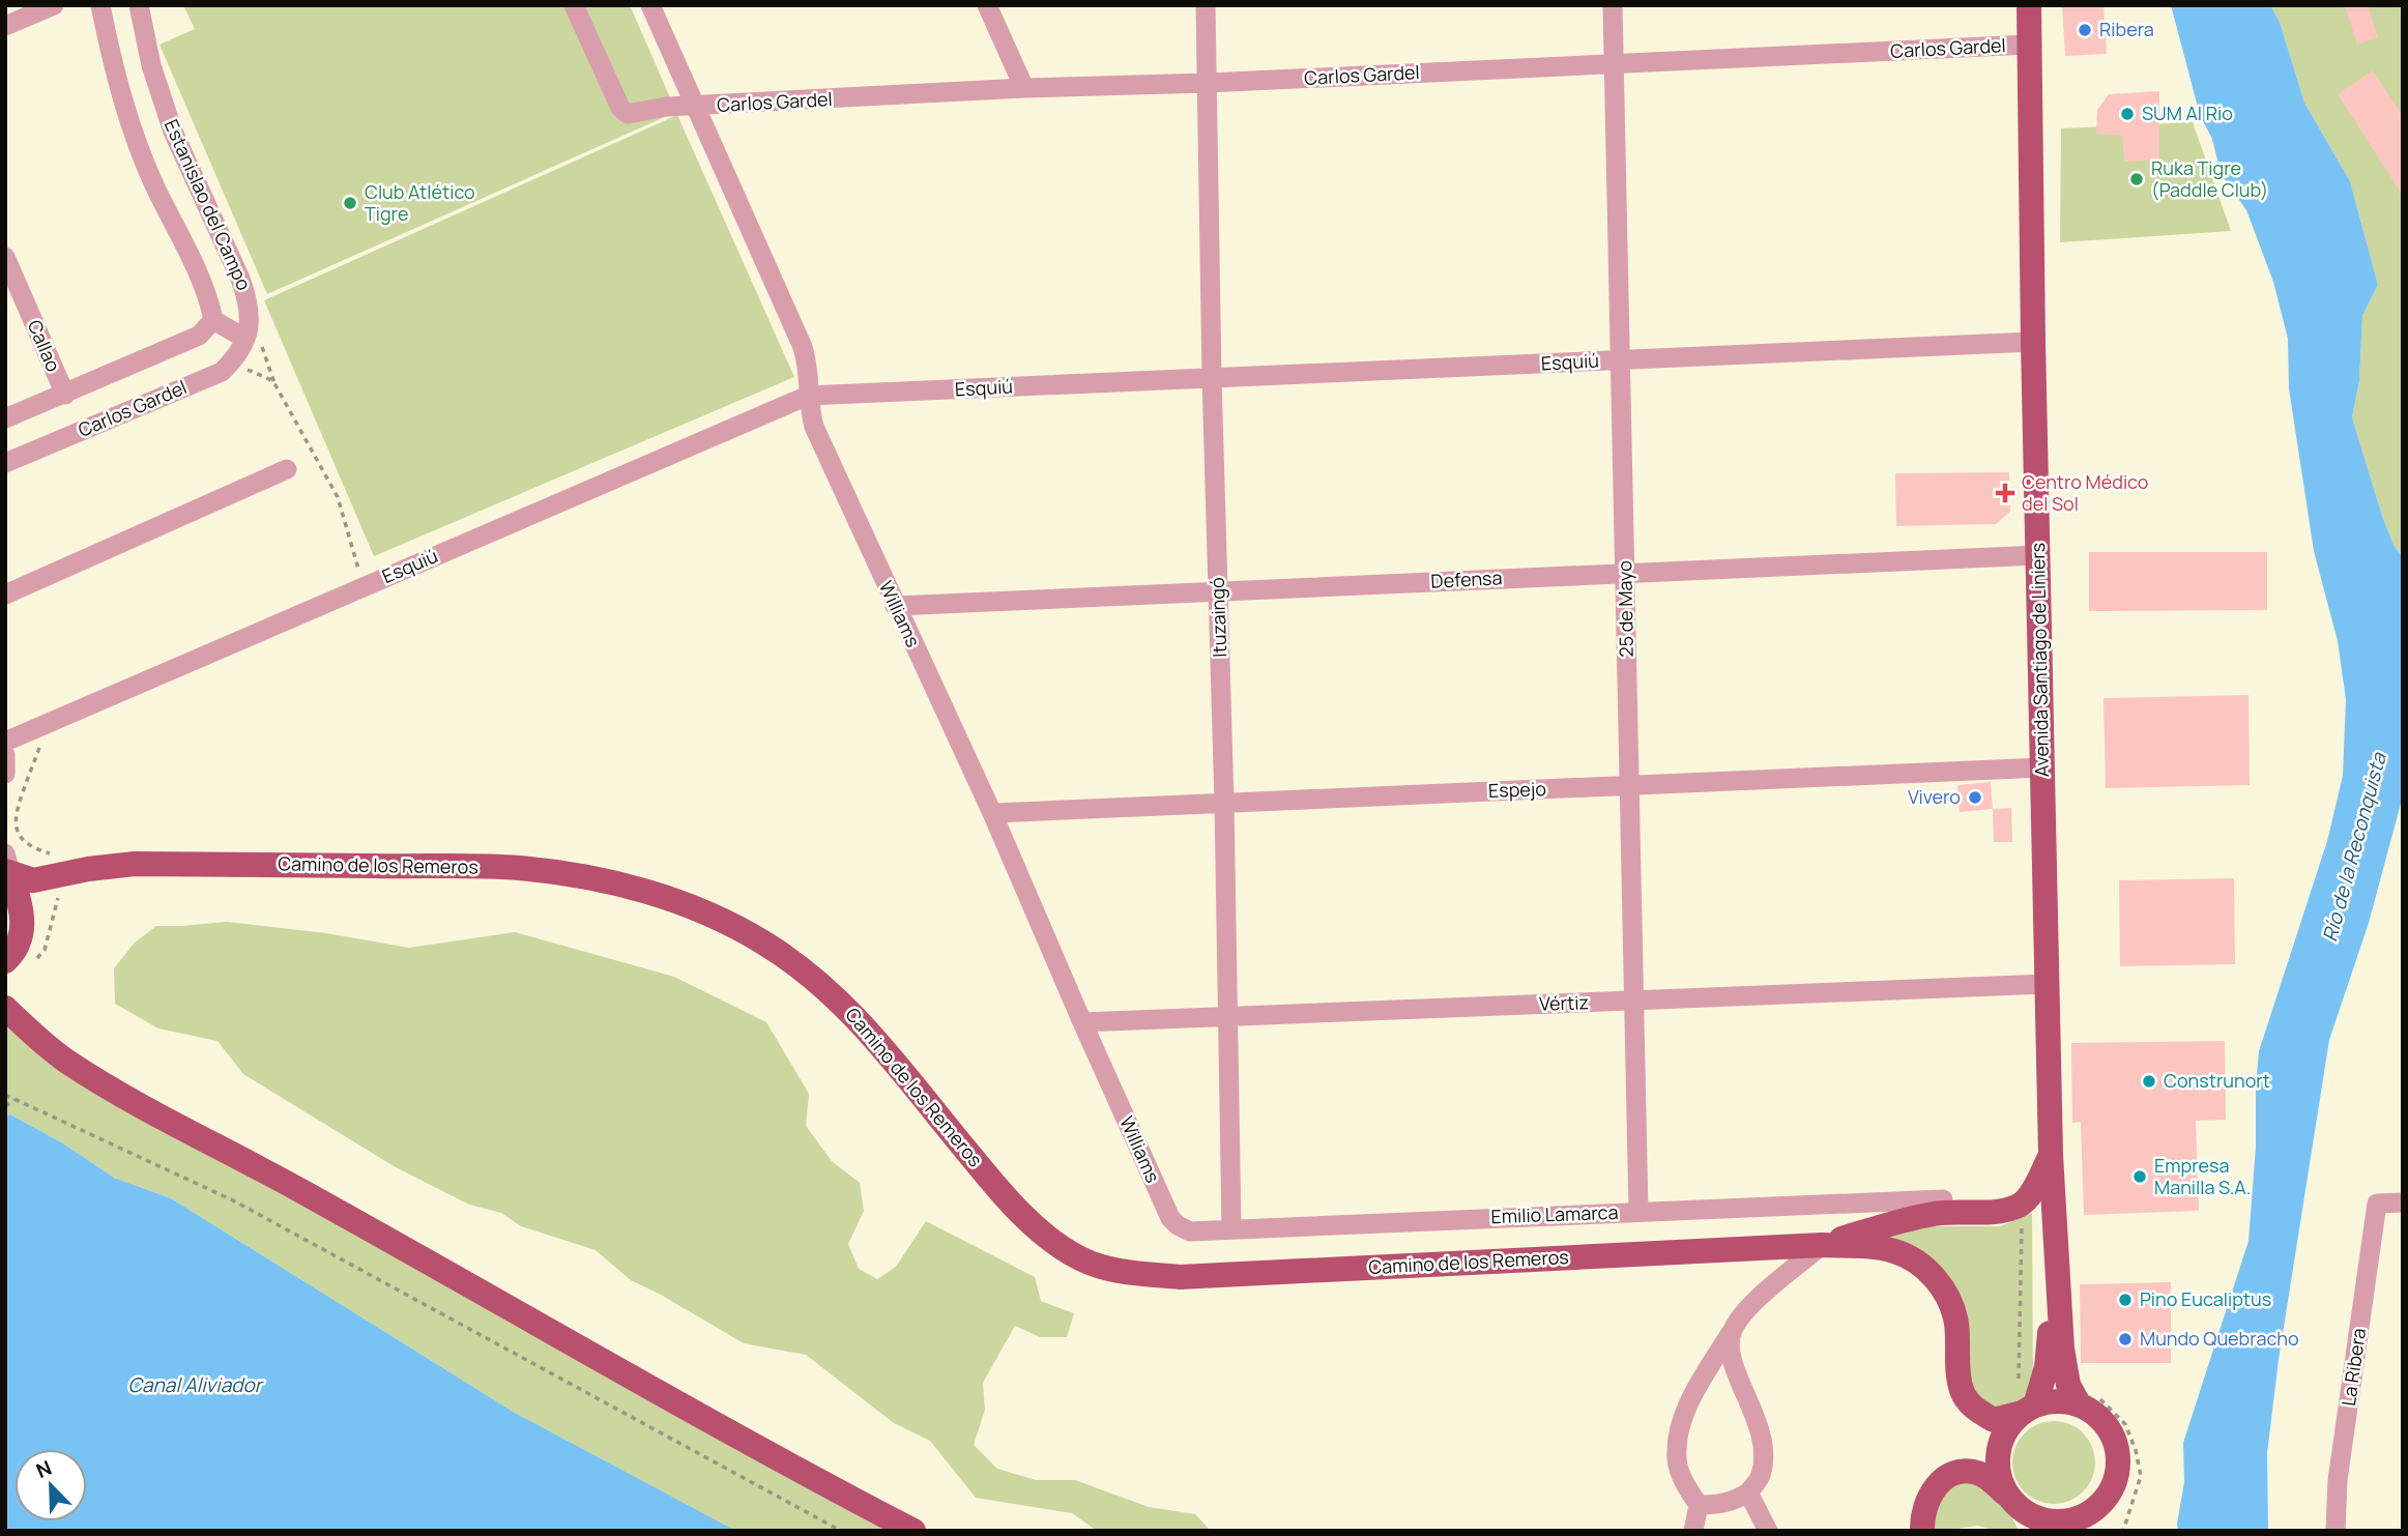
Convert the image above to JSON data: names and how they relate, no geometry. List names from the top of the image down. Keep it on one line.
{"streets":{"main road":["Avenida Santiago de Liniers","Camino de los Remeros"],"street":["Carlos Gardel","Estanislao del Campo","Callao","Esquiú","Defensa","25 de Mayo","Williams","Ituzaingó","Espejo","Vértiz","Emilio Lamarca","La Ribera"]},"crossings":[["Carlos Gardel","25 de Mayo"],["Carlos Gardel","Williams"],["Carlos Gardel","Ituzaingó"],["Carlos Gardel","Avenida Santiago de Liniers"],["Esquiú","25 de Mayo"],["Esquiú","Williams"],["Esquiú","Ituzaingó"],["Esquiú","Avenida Santiago de Liniers"],["Defensa","25 de Mayo"],["Defensa","Williams"],["Defensa","Ituzaingó"],["Defensa","Avenida Santiago de Liniers"],["25 de Mayo","Espejo"],["25 de Mayo","Vértiz"],["25 de Mayo","Emilio Lamarca"],["Williams","Espejo"],["Williams","Vértiz"],["Williams","Emilio Lamarca"],["Ituzaingó","Espejo"],["Ituzaingó","Vértiz"],["Ituzaingó","Emilio Lamarca"],["Avenida Santiago de Liniers","Espejo"],["Avenida Santiago de Liniers","Camino de los Remeros"],["Avenida Santiago de Liniers","Vértiz"]],"water":["Río de la Reconquista","Canal Aliviador"],"places":{"other":["Ribera","SUM Al Rio","Ruka Tigre (Paddle Club)","Club Atlético Tigre","Vivero","Construnort","Empresa Manilla S.A.","Pino Eucaliptus","Mundo Quebracho"],"health":["Centro Médico del Sol"]},"north":"top left"}
